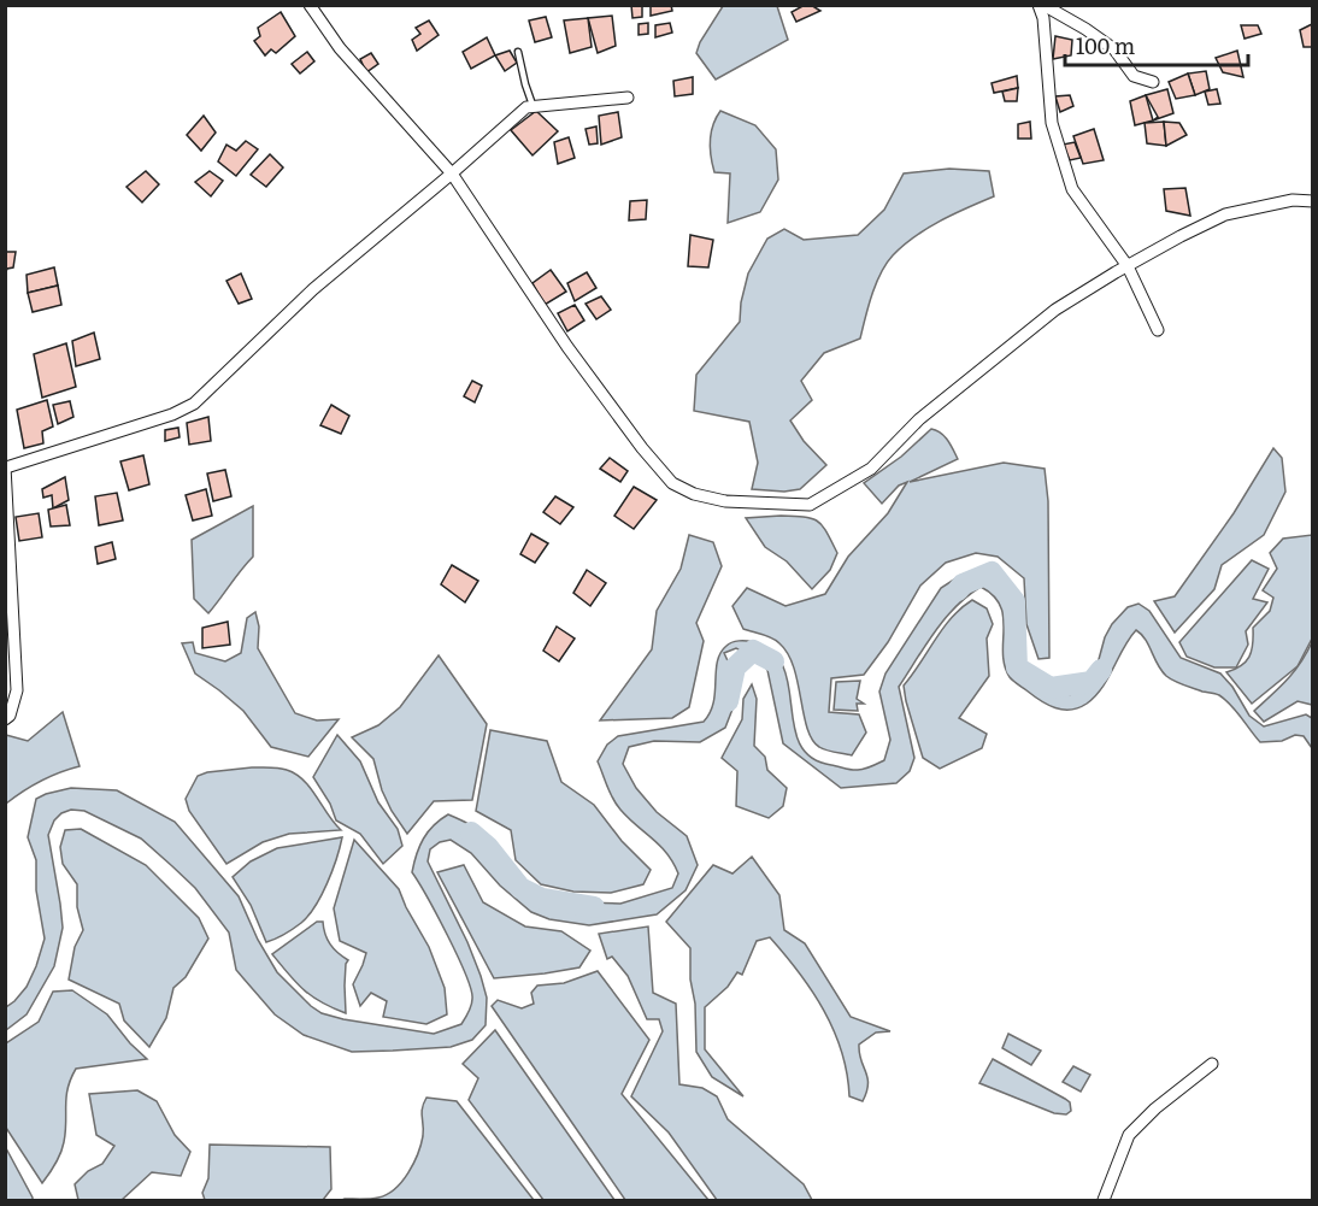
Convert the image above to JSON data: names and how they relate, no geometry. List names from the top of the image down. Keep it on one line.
{"scale_bar":"100 m"}
